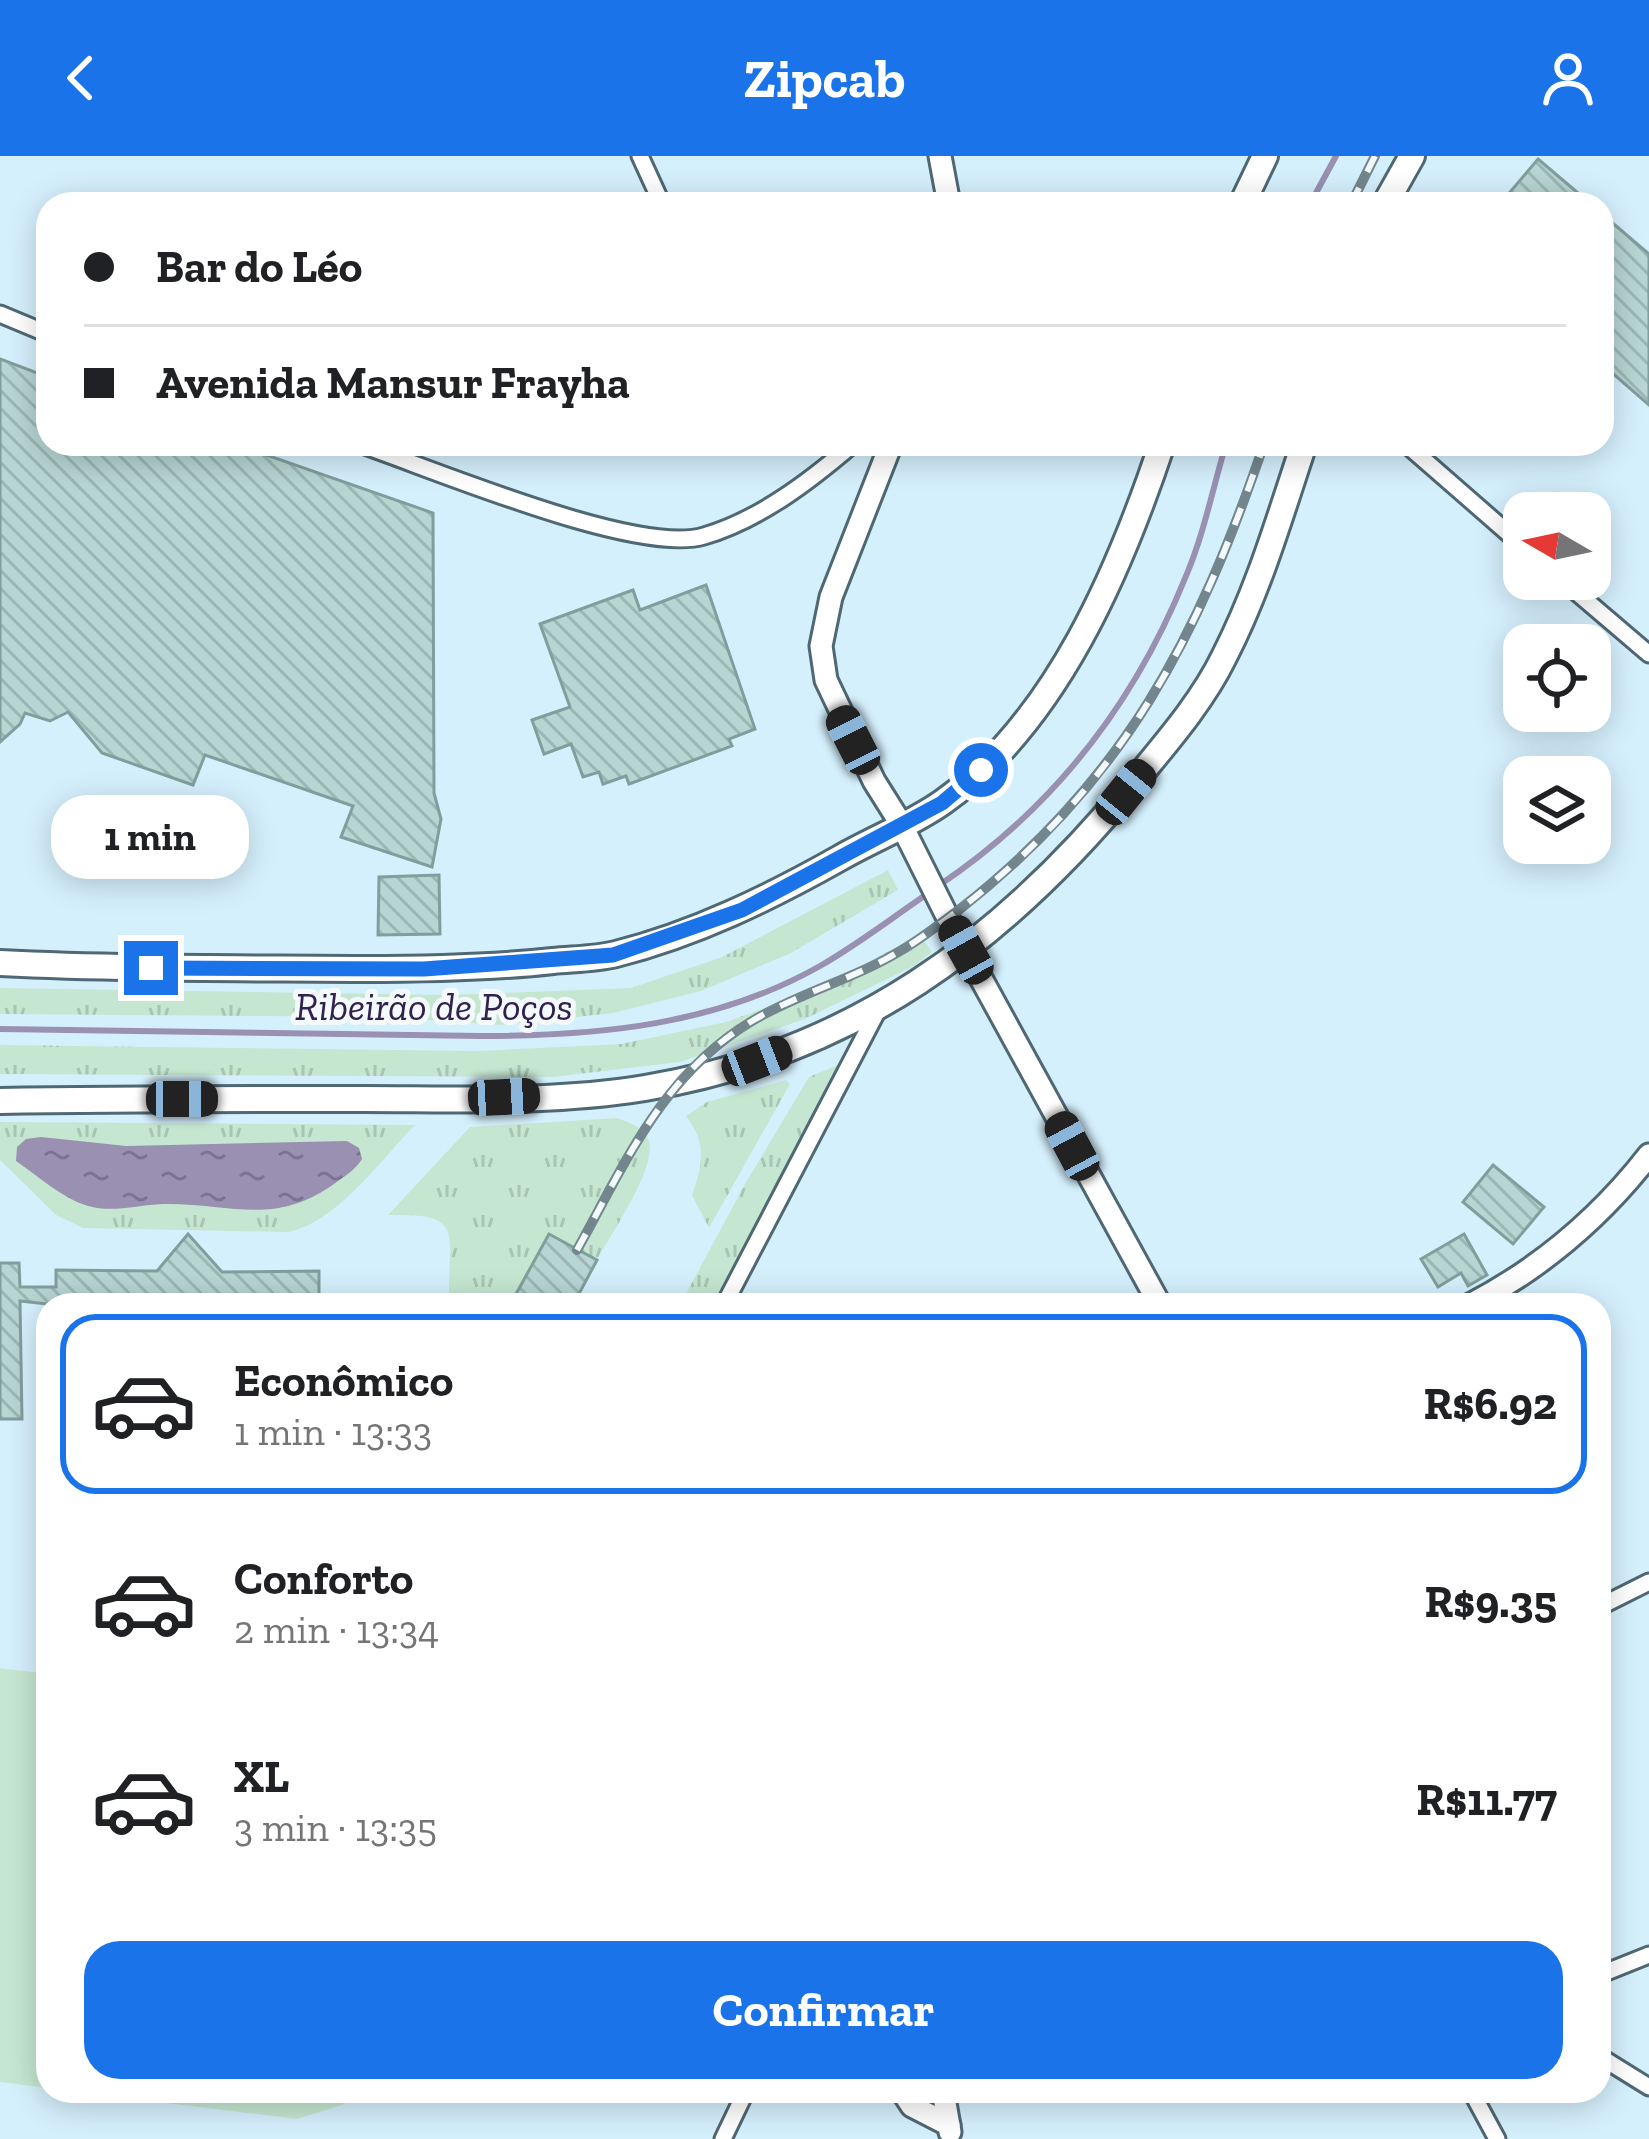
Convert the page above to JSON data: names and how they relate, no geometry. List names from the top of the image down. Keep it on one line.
{"water":["Ribeirão de Poços"],"north":"left","page":{"header":"Zipcab","banner":["Bar do Léo","Avenida Mansur Frayha"],"bubble":"1 min","list":[{"name":"Econômico","note":"1 min · 13:33","value":"R$6.92"},{"name":"Conforto","note":"2 min · 13:34","value":"R$9.35"},{"name":"XL","note":"3 min · 13:35","value":"R$11.77"}],"buttons":"Confirmar"}}
